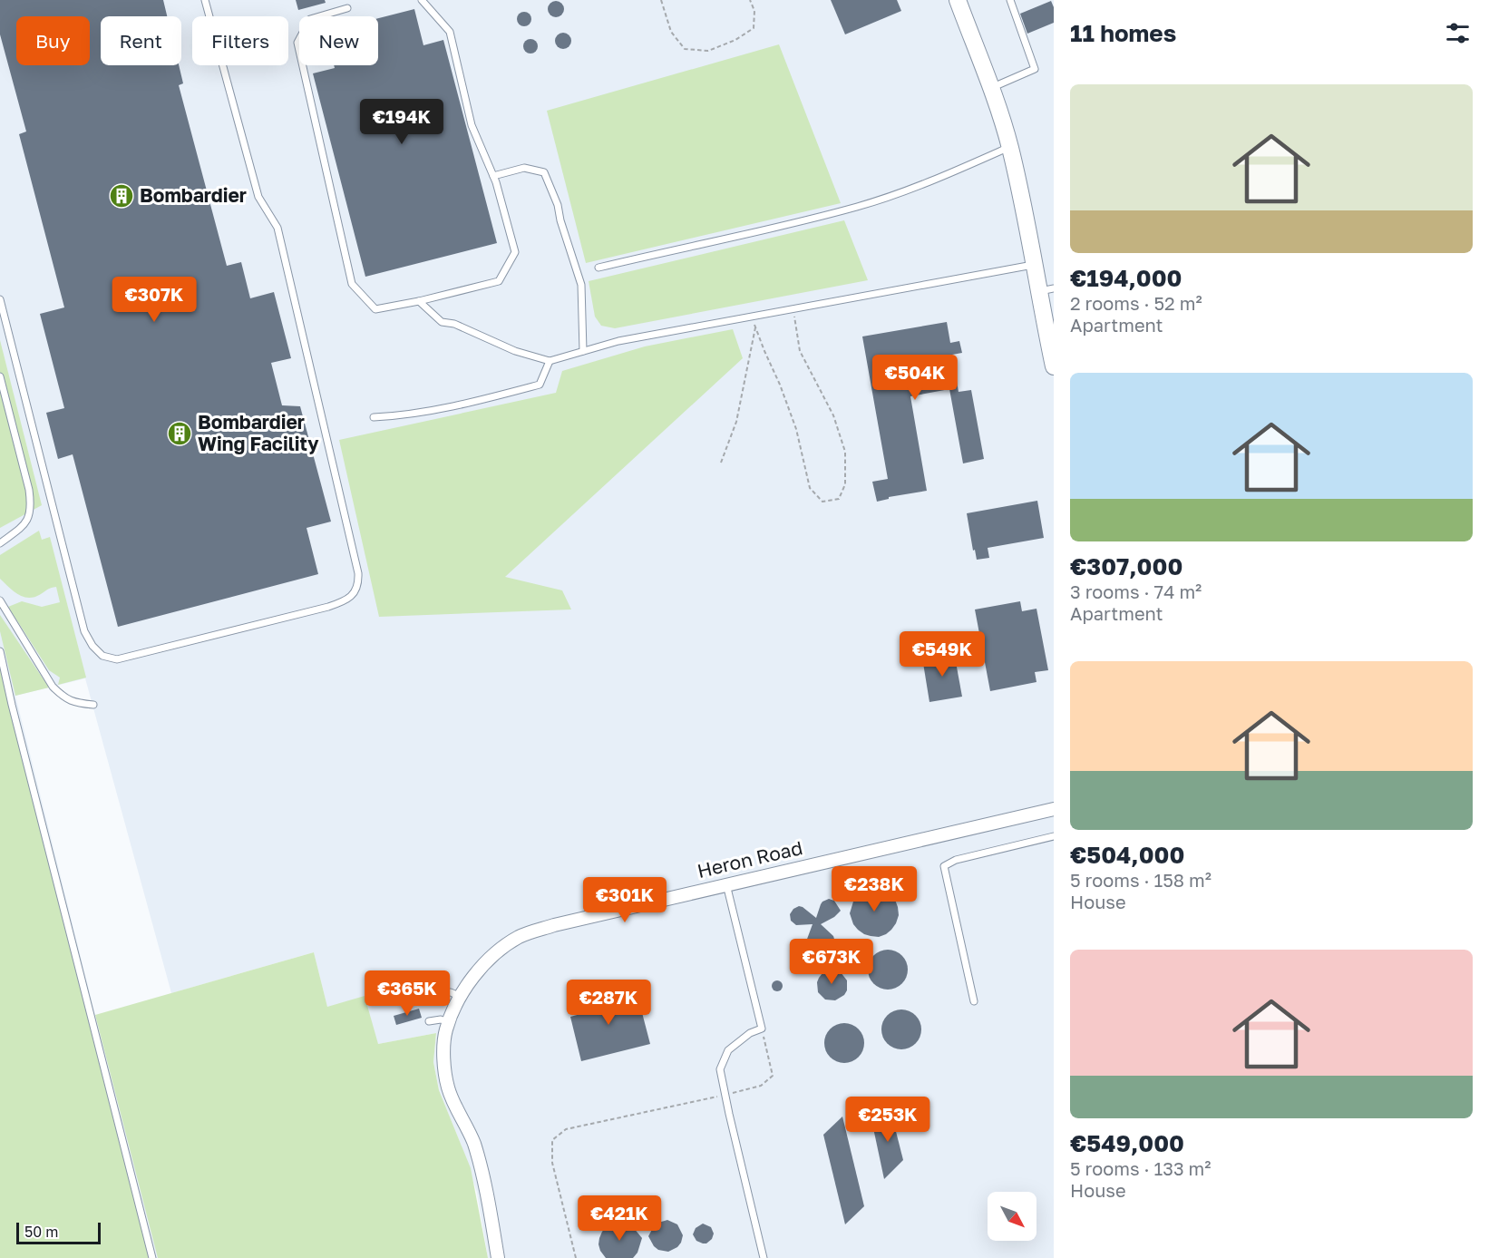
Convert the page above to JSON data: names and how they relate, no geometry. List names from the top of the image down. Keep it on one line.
{"streets":{"street":["Heron Road"]},"places":{"building":["Bombardier","Bombardier Wing Facility"]},"scale_bar":"50 m","north":"bottom right","page":{"heading":"11 homes","chip":["Buy","Rent","Filters","New"],"list":[{"name":"€194,000","note":"2 rooms · 52 m² · Apartment"},{"name":"€307,000","note":"3 rooms · 74 m² · Apartment"},{"name":"€504,000","note":"5 rooms · 158 m² · House"},{"name":"€549,000","note":"5 rooms · 133 m² · House"}],"price":["€194K","€307K","€504K","€549K","€238K","€301K","€673K","€365K","€287K","€253K","€421K"],"scale":"50 m"}}
